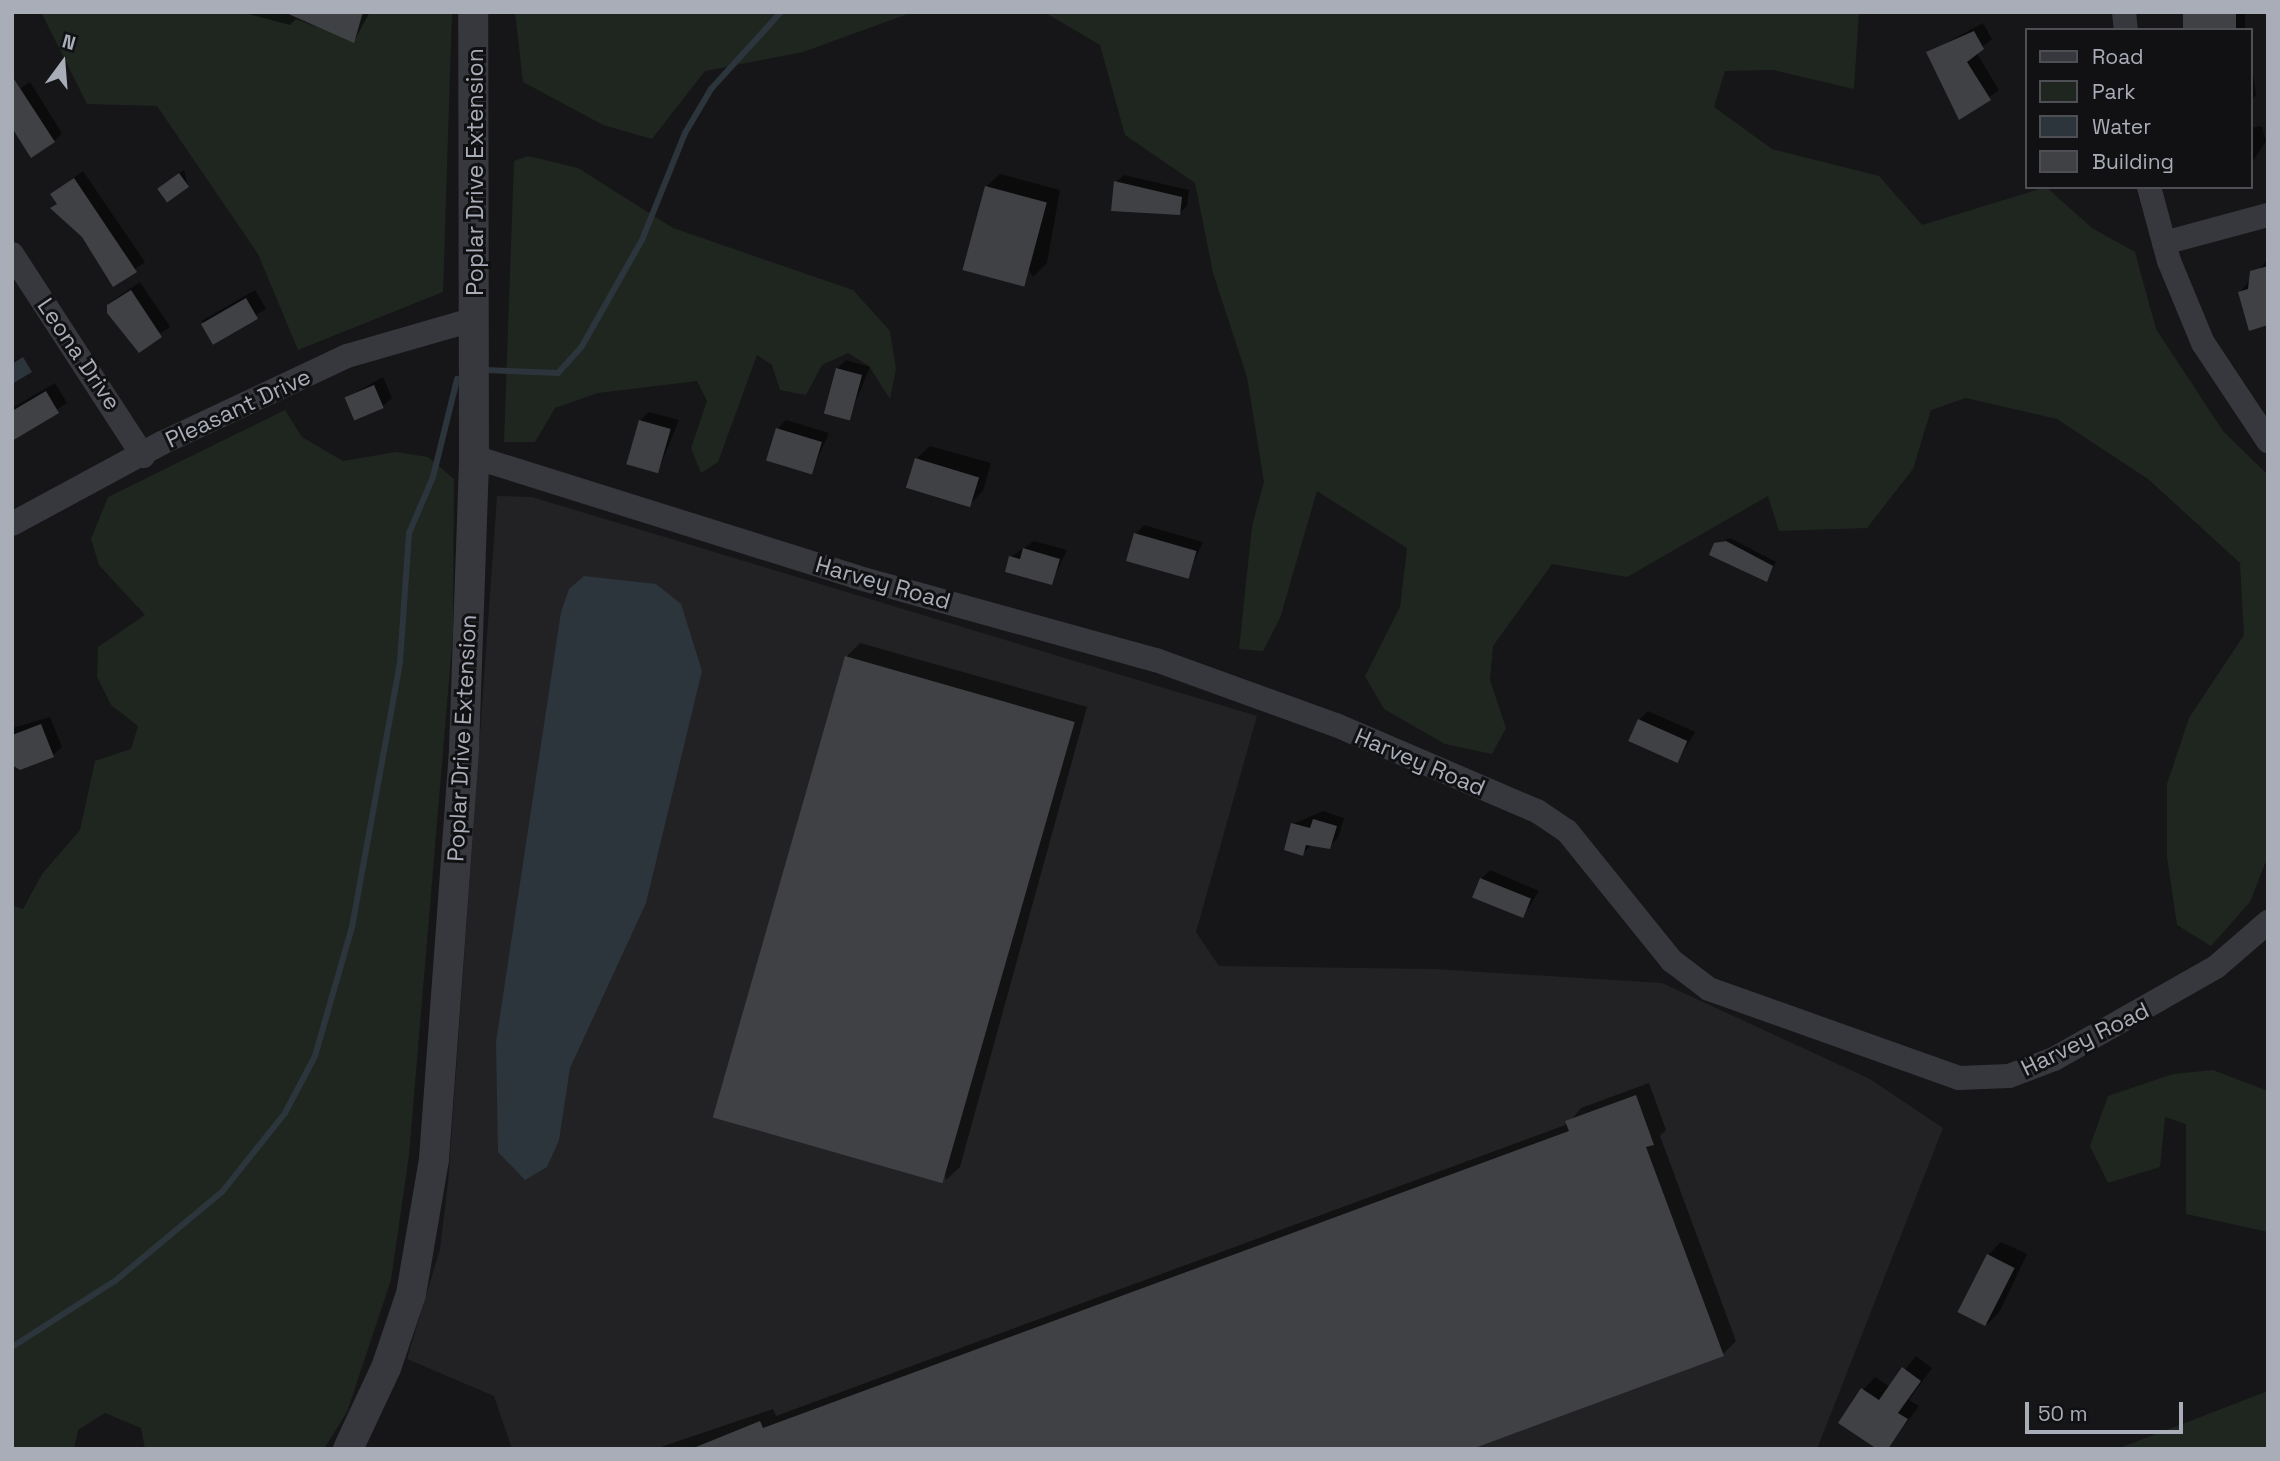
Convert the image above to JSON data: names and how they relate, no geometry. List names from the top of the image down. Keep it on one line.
{"streets":{"street":["Poplar Drive Extension","Leona Drive","Pleasant Drive","Harvey Road"]},"crossings":[["Poplar Drive Extension","Pleasant Drive"],["Poplar Drive Extension","Harvey Road"],["Leona Drive","Pleasant Drive"]],"legend":["Road","Park","Water","Building"],"scale_bar":"50 m","north":"top"}
